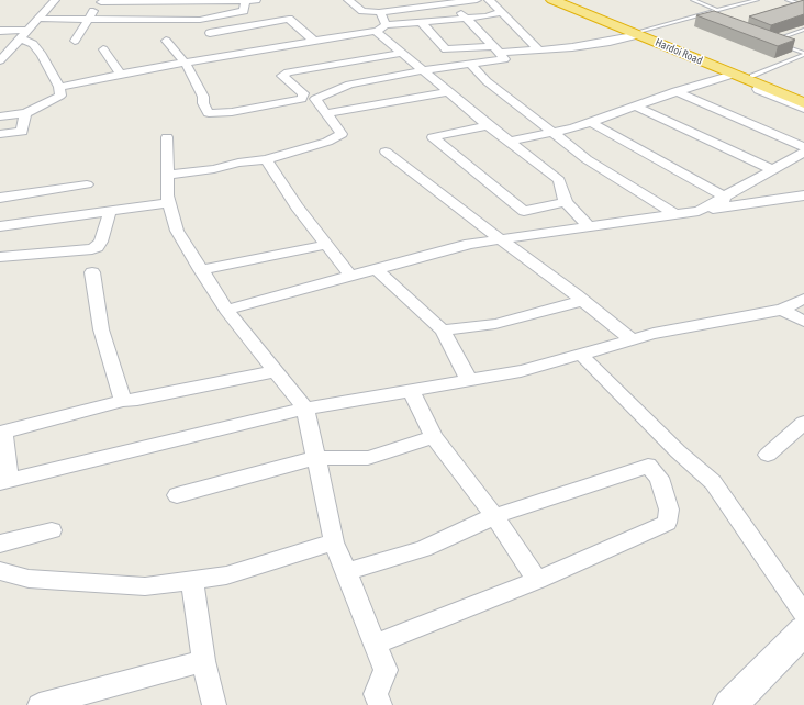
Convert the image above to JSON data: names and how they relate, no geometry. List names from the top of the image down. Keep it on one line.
{"streets":{"highway":["Hardoi Road"]}}
